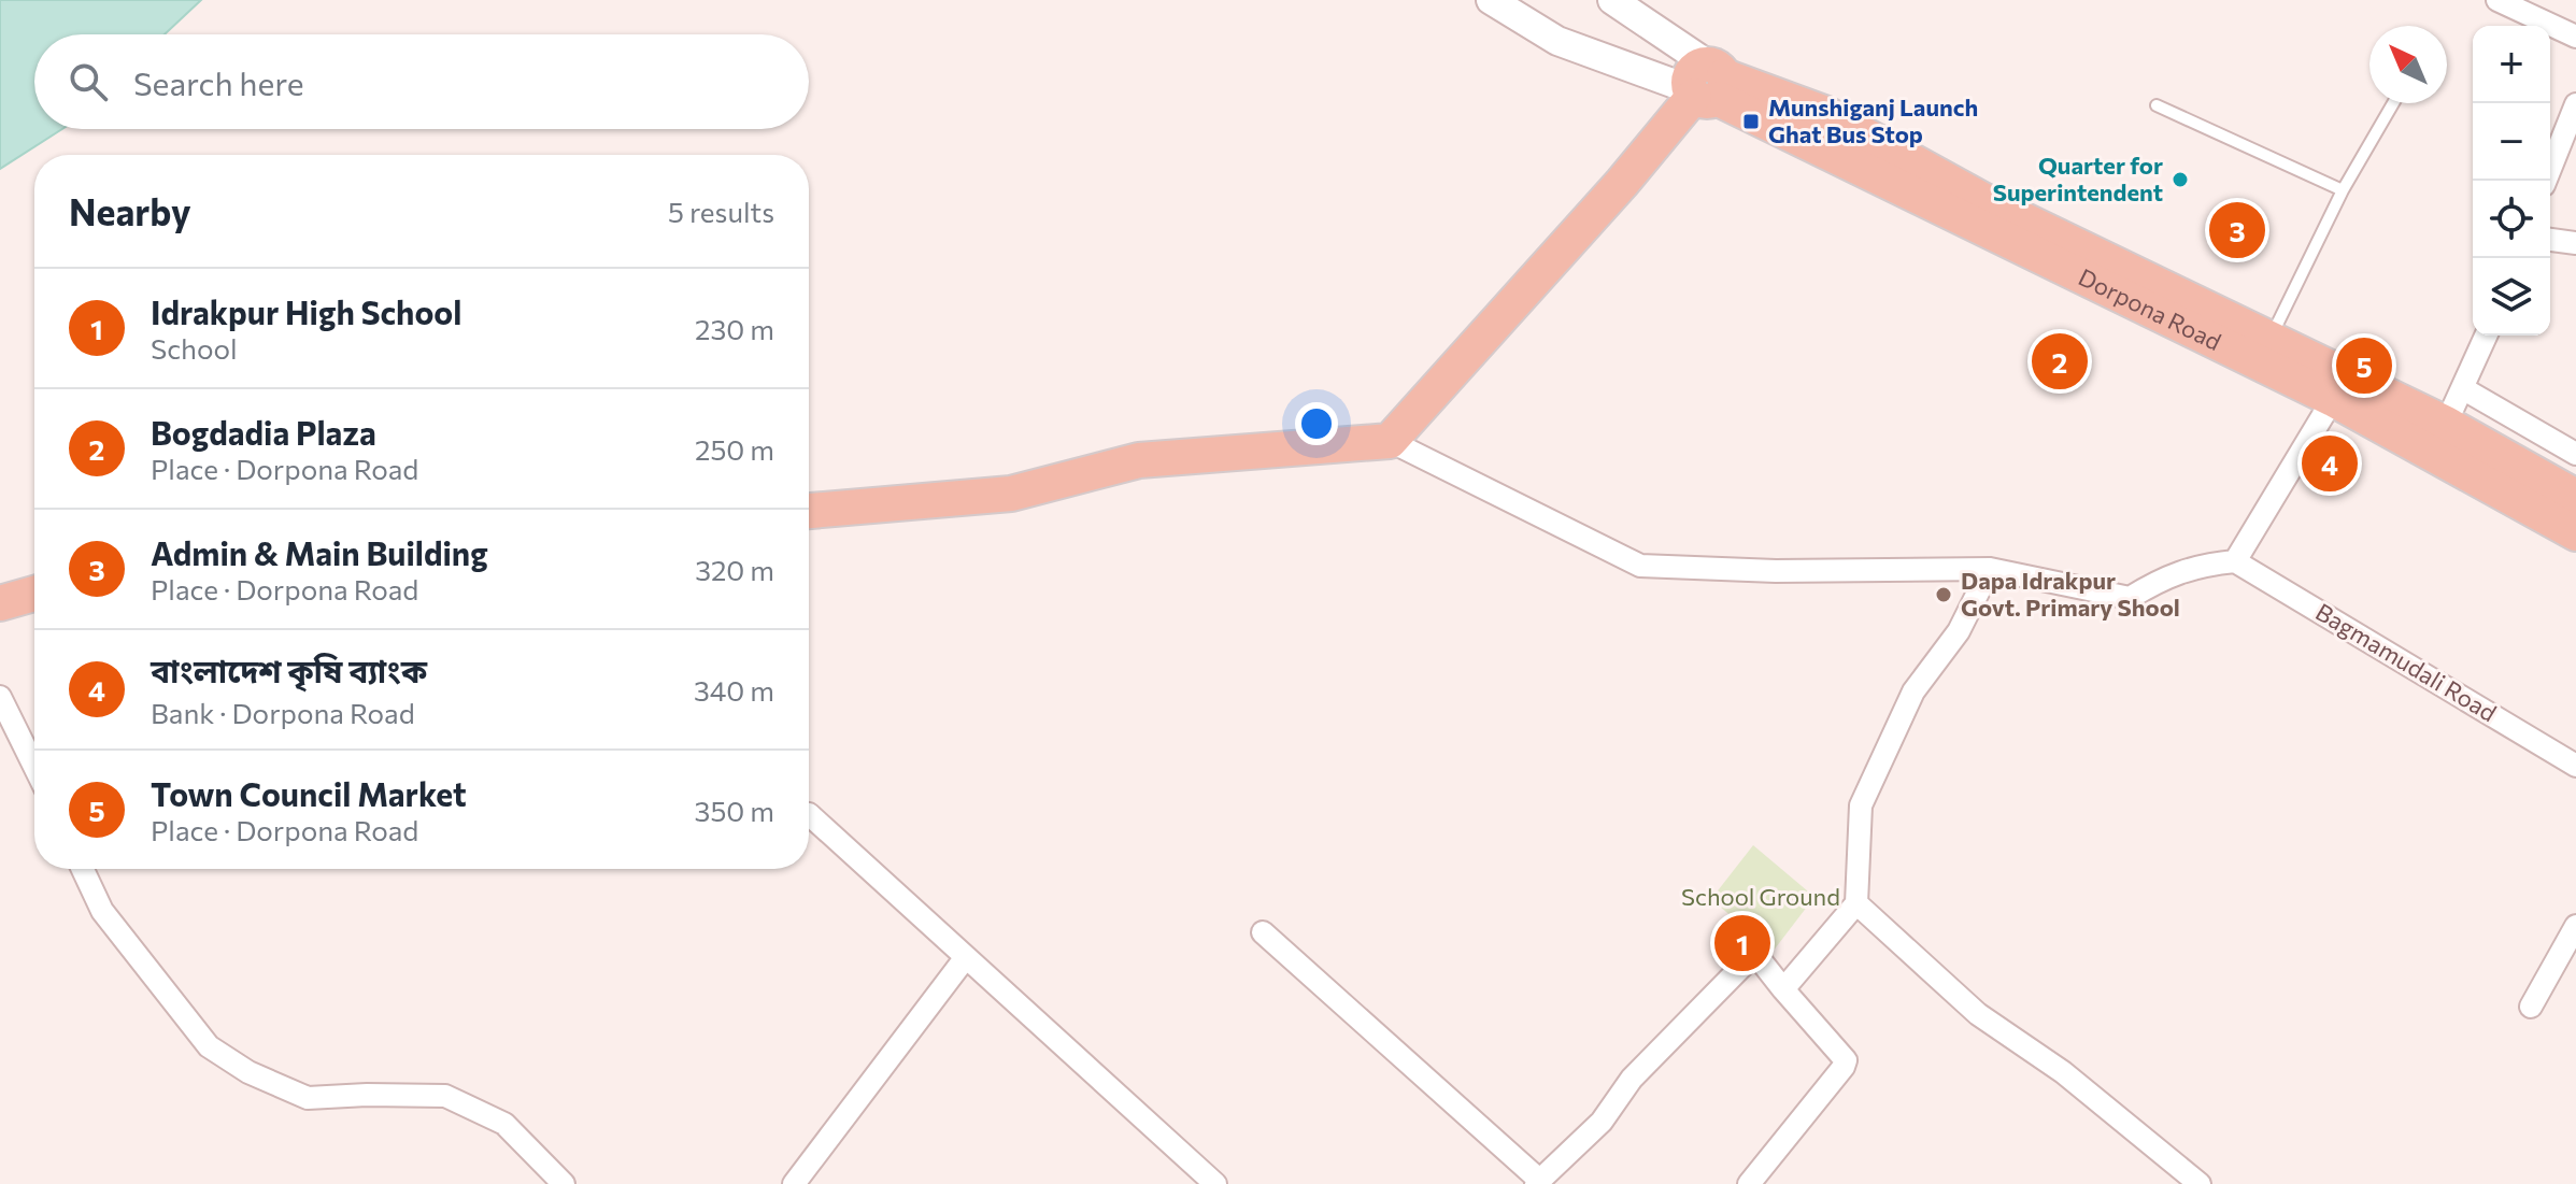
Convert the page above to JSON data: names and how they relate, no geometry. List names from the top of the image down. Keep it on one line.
{"streets":{"main road":["Dorpona Road"],"street":["Bagmamudali Road"]},"parks":["School Ground"],"places":{"transit":["Munshiganj Launch Ghat Bus Stop"],"other":["Quarter for Superintendent","Dapa Idrakpur Govt. Primary Shool"]},"north":"top left","page":{"map_buttons":["+","−"],"search":"Search here","heading":["Nearby","5 results"],"pins":["3","2","5","4","1"],"list":[{"mark":"1","name":"Idrakpur High School","note":"School","value":"230 m"},{"mark":"2","name":"Bogdadia Plaza","note":"Place · Dorpona Road","value":"250 m"},{"mark":"3","name":"Admin & Main Building","note":"Place · Dorpona Road","value":"320 m"},{"mark":"4","name":"বাংলাদেশ কৃষি ব্যাংক","note":"Bank · Dorpona Road","value":"340 m"},{"mark":"5","name":"Town Council Market","note":"Place · Dorpona Road","value":"350 m"}]}}
